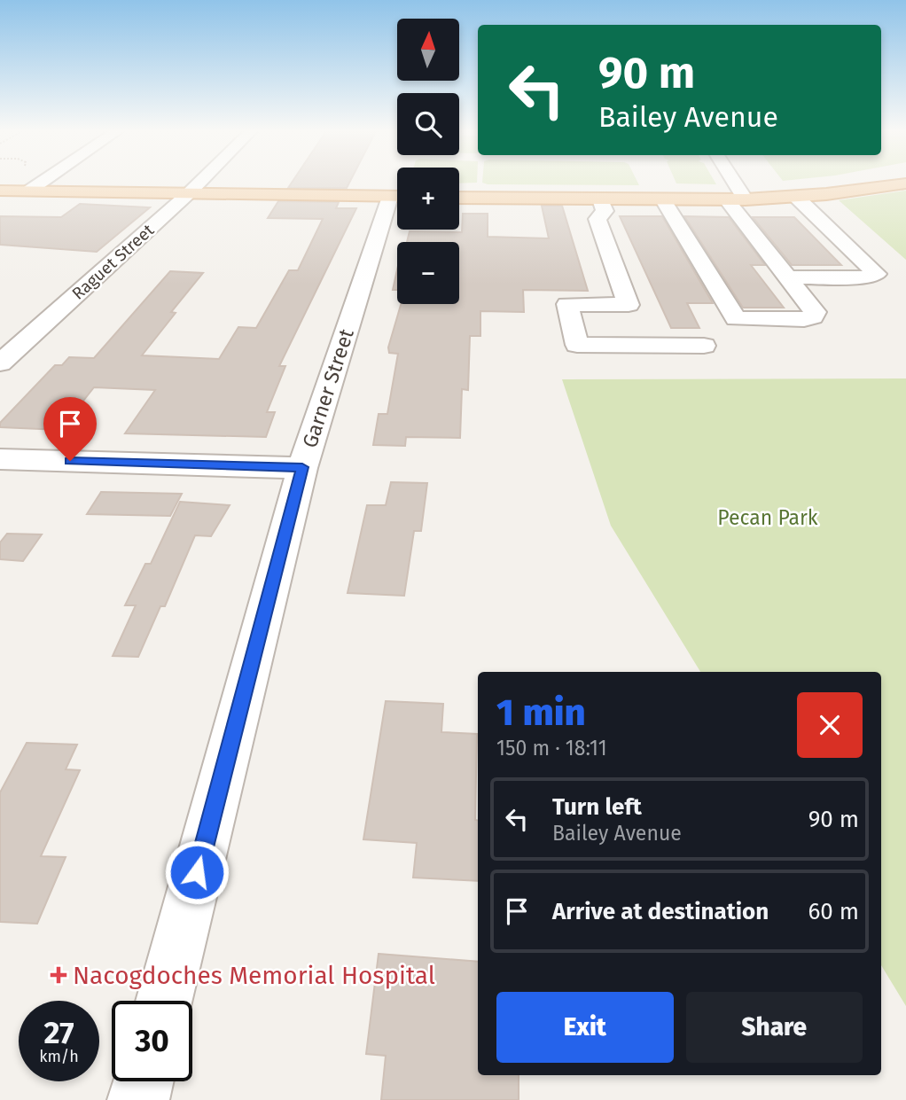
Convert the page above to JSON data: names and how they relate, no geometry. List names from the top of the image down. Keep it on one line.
{"streets":{"street":["Raguet Street","Garner Street"]},"parks":["Pecan Park"],"places":{"health":["Nacogdoches Memorial Hospital"]},"north":"top","page":{"map_buttons":["+","−"],"turn":["90 m","Bailey Avenue"],"heading":["1 min","150 m · 18:11"],"list":[{"name":"Turn left","note":"Bailey Avenue","value":"90 m"},{"name":"Arrive at destination","value":"60 m"}],"buttons":["Exit","Share"],"speed":"27 km/h","limit":"30"}}
